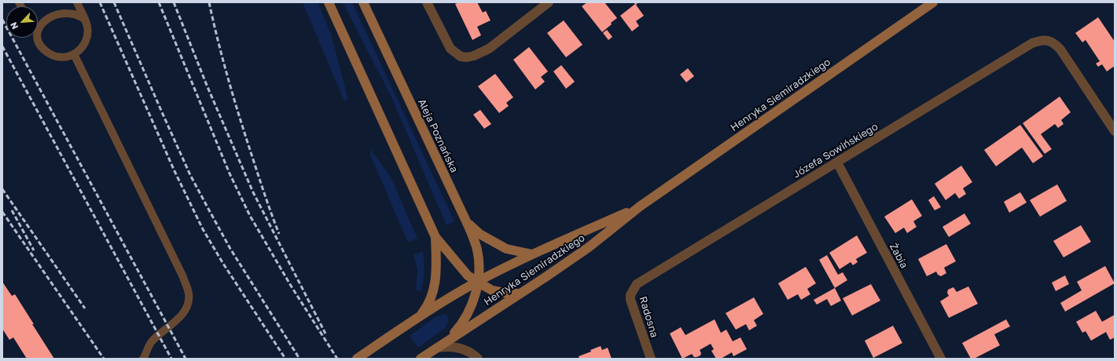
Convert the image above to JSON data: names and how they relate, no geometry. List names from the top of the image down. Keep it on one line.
{"streets":{"main road":["Henryka Siemiradzkiego","Aleja Poznańska"],"street":["Józefa Sowińskiego","Żabia","Radosna"]},"crossings":[["Henryka Siemiradzkiego","Aleja Poznańska"],["Józefa Sowińskiego","Żabia"],["Józefa Sowińskiego","Radosna"]],"north":"bottom left"}
